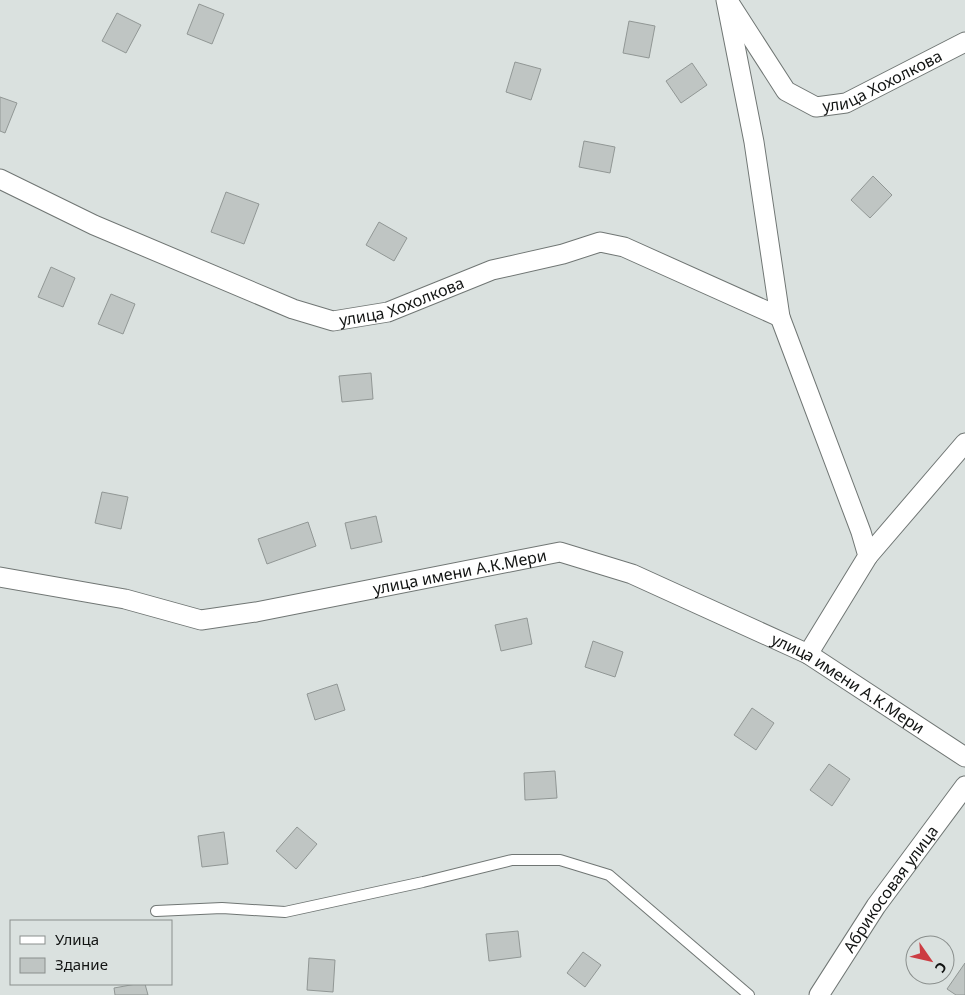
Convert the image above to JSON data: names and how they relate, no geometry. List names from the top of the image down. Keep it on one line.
{"streets":{"street":["улица Хохолкова","улица имени А.К.Мери","Абрикосовая улица"]},"legend":["Улица","Здание"],"north":"bottom right"}
